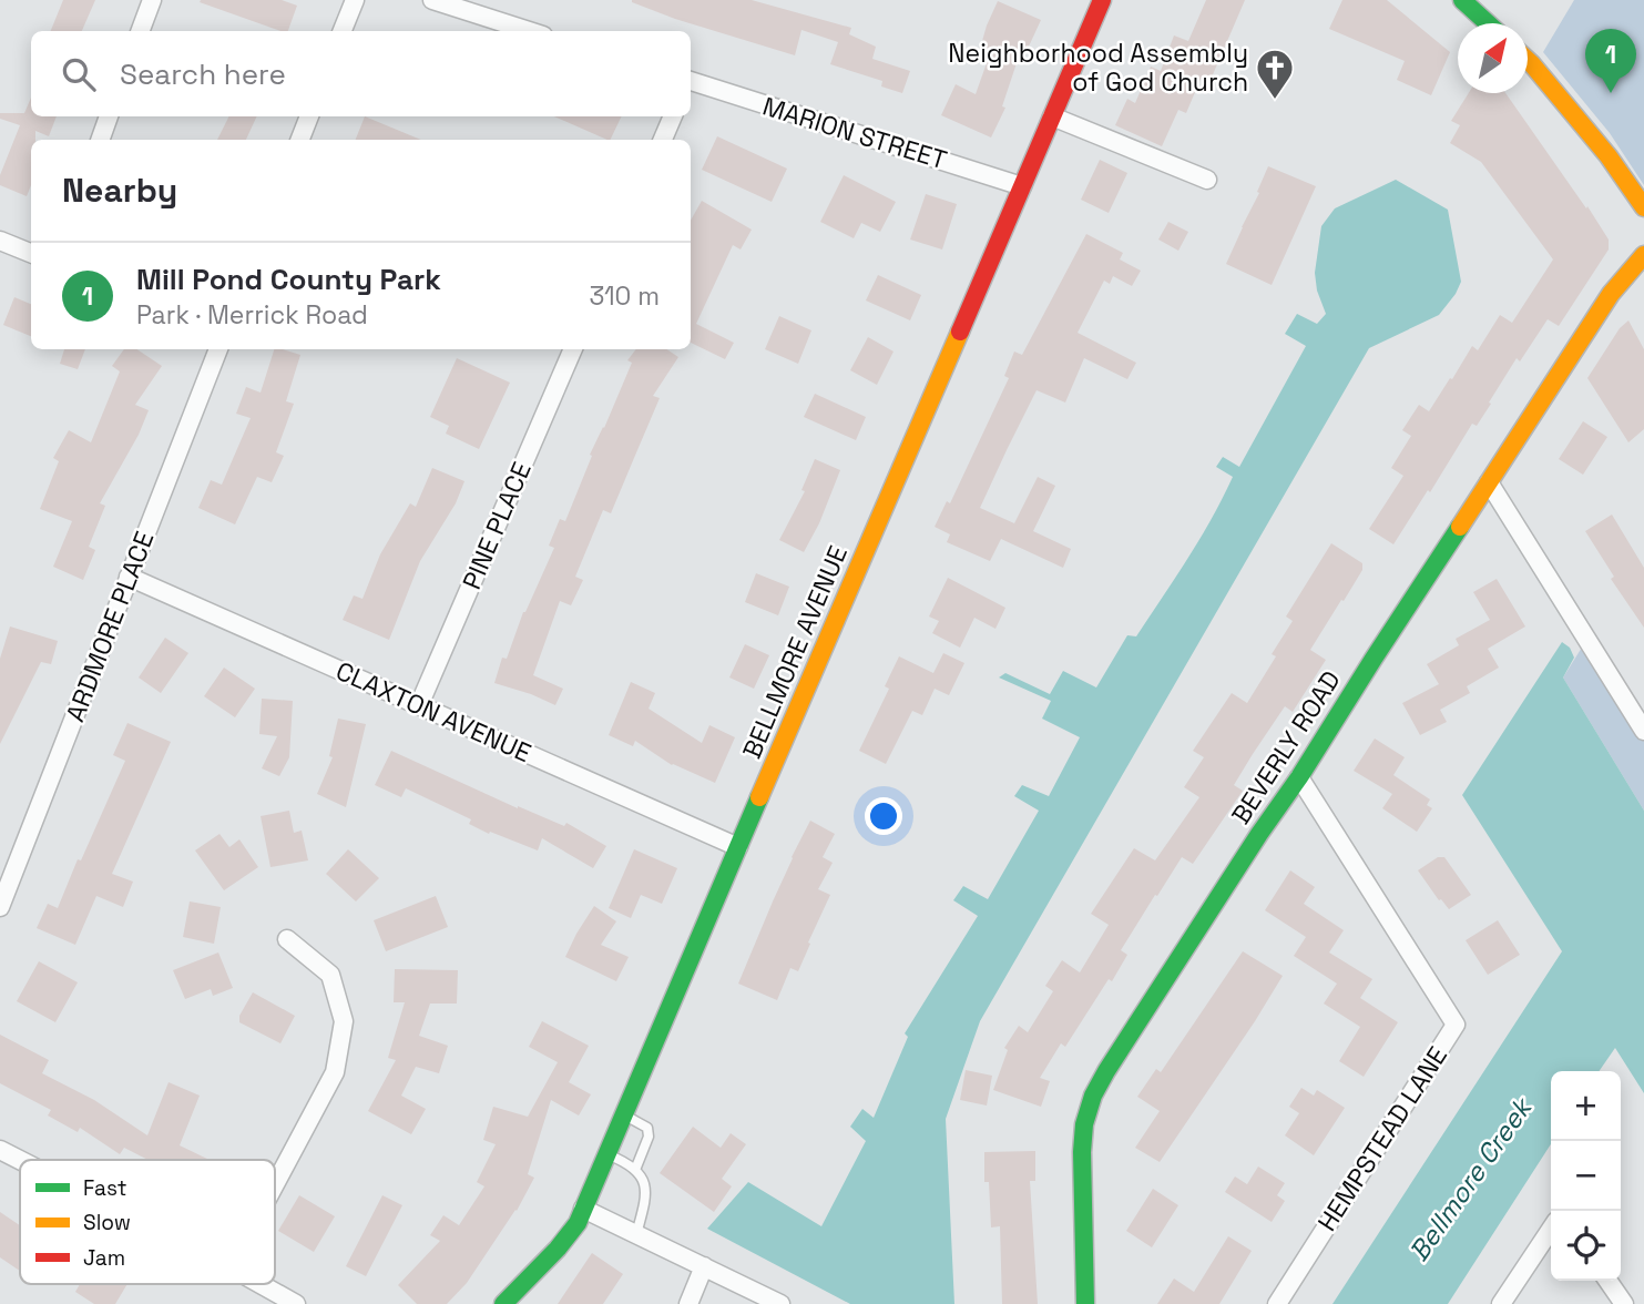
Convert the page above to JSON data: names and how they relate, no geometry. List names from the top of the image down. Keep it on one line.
{"streets":{"street":["MARION STREET","PINE PLACE","ARDMORE PLACE","BELLMORE AVENUE","CLAXTON AVENUE","BEVERLY ROAD","HEMPSTEAD LANE"]},"crossings":[["MARION STREET","BELLMORE AVENUE"],["PINE PLACE","CLAXTON AVENUE"],["ARDMORE PLACE","CLAXTON AVENUE"],["BELLMORE AVENUE","CLAXTON AVENUE"],["BEVERLY ROAD","HEMPSTEAD LANE"]],"water":["Bellmore Creek"],"places":{"church":["Neighborhood Assembly of God Church"]},"legend":["Fast","Slow","Jam"],"north":"top right","page":{"pins":"1","search":"Search here","heading":"Nearby","list":[{"mark":"1","name":"Mill Pond County Park","note":"Park · Merrick Road","value":"310 m"}],"map_buttons":["+","−"]}}
